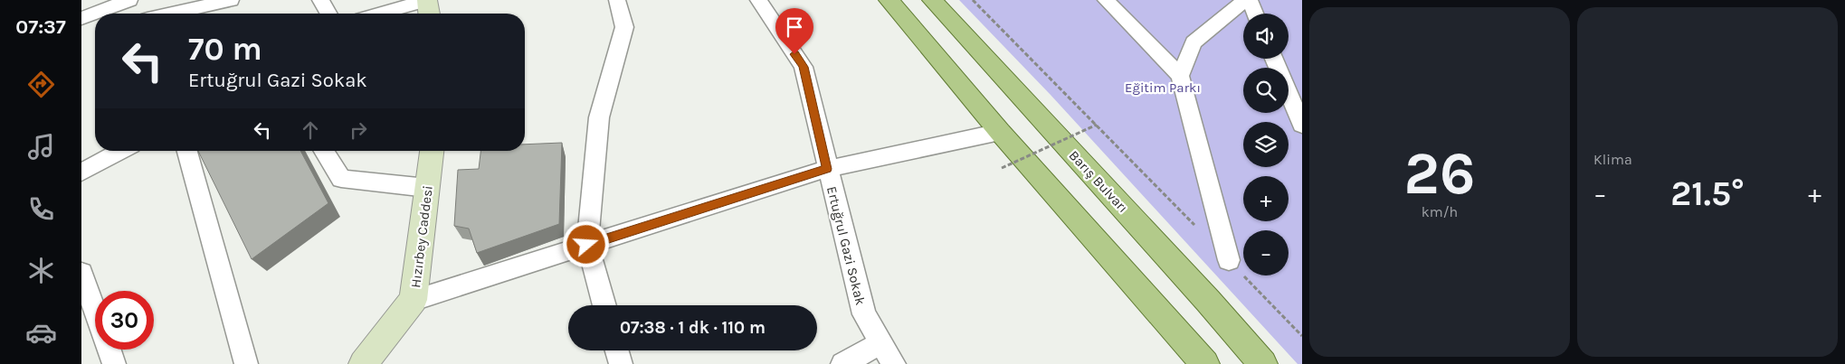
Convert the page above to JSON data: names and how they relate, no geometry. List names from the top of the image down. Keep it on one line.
{"streets":{"main road":["Barış Bulvarı","Hızırbey Caddesi"],"street":["Ertuğrul Gazi Sokak"]},"parks":["Eğitim Parkı"],"page":{"tabs":"07:37","tile":[["26","km/h"],"Klima"],"map_buttons":["+","−"],"turn":["70 m","Ertuğrul Gazi Sokak"],"heat":["−","21.5°","+"],"limit":"30","trip":"07:38 · 1 dk · 110 m"}}
